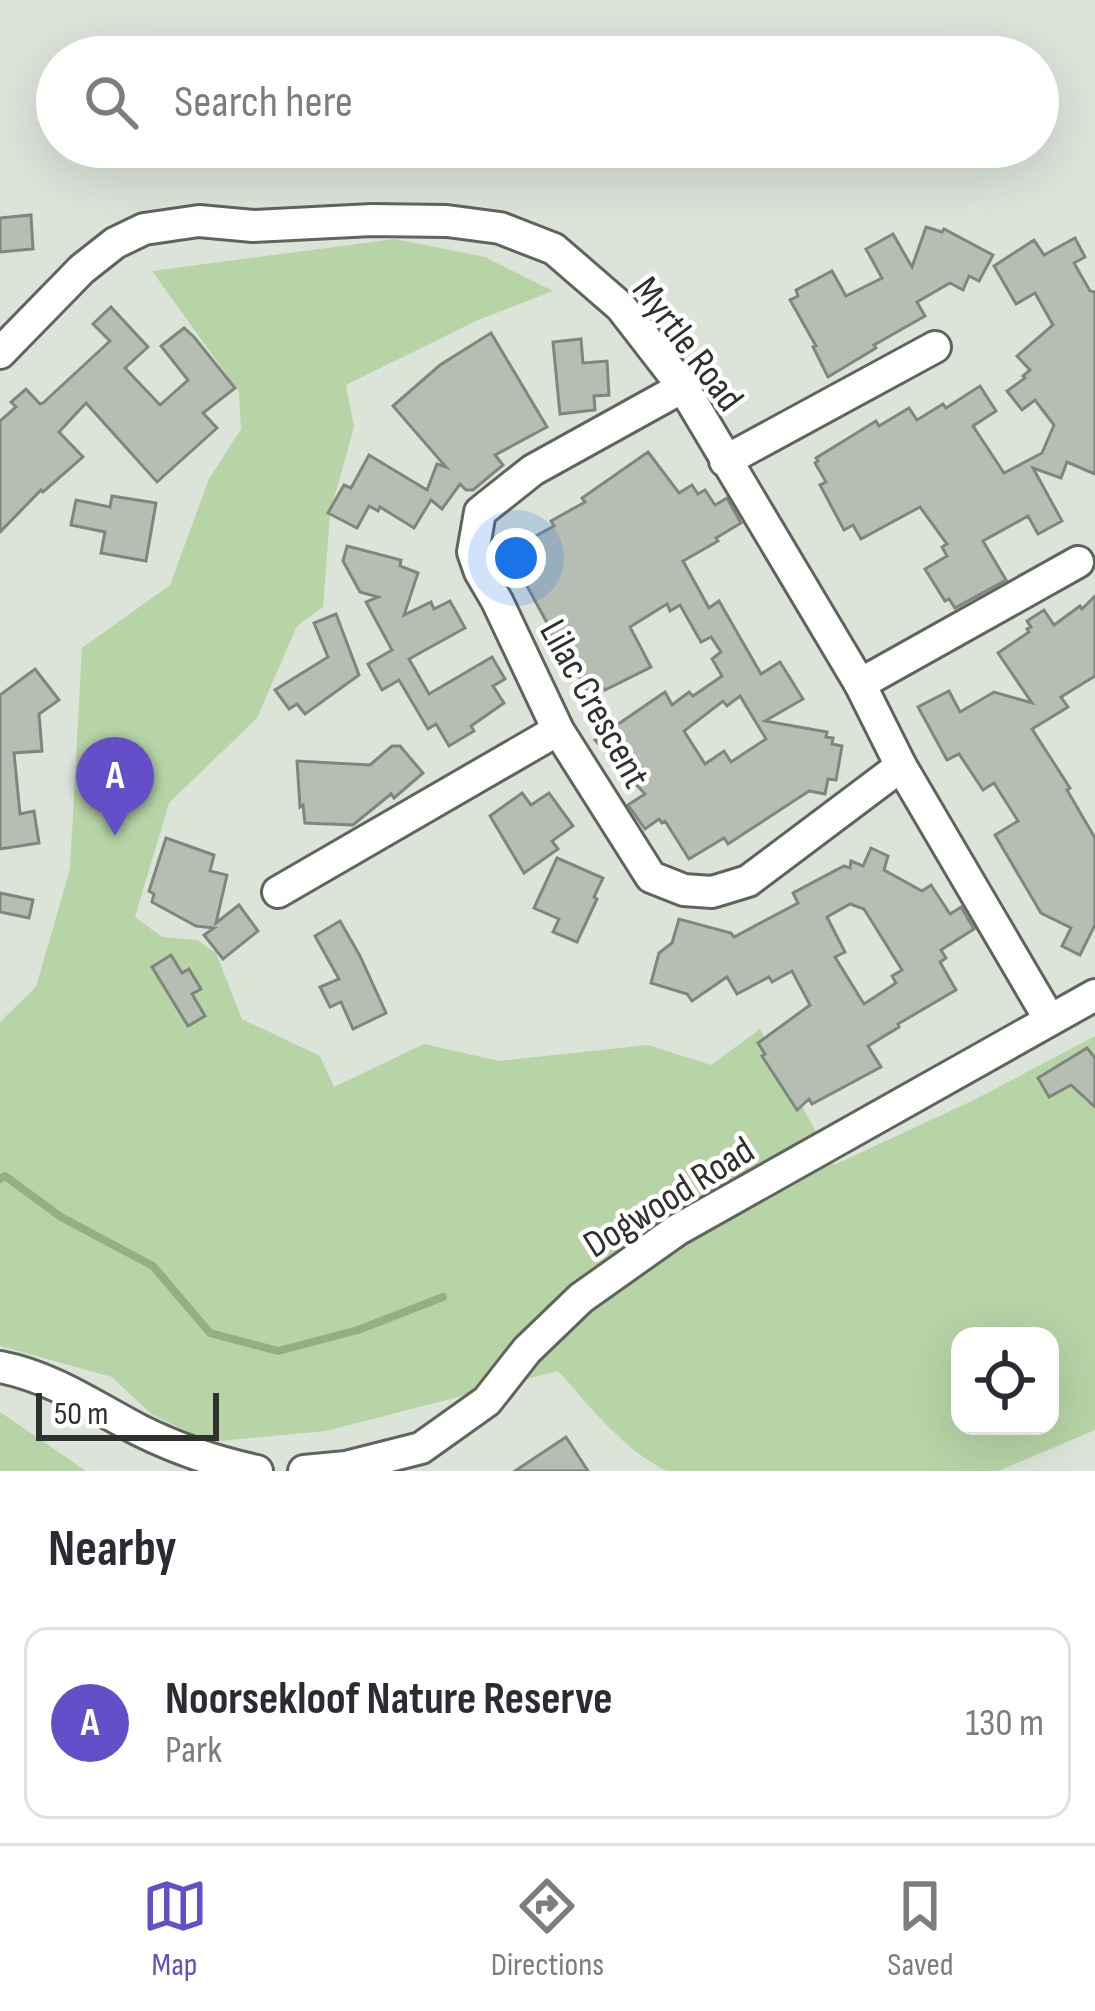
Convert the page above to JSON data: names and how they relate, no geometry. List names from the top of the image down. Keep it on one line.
{"streets":{"street":["Myrtle Road","Lilac Crescent","Dogwood Road"]},"crossings":[["Myrtle Road","Lilac Crescent"],["Myrtle Road","Dogwood Road"]],"scale_bar":"50 m","page":{"search":"Search here","pins":"A","scale":"50 m","heading":"Nearby","list":[{"mark":"A","name":"Noorsekloof Nature Reserve","note":"Park","value":"130 m"}],"nav":["Map","Directions","Saved"]}}
